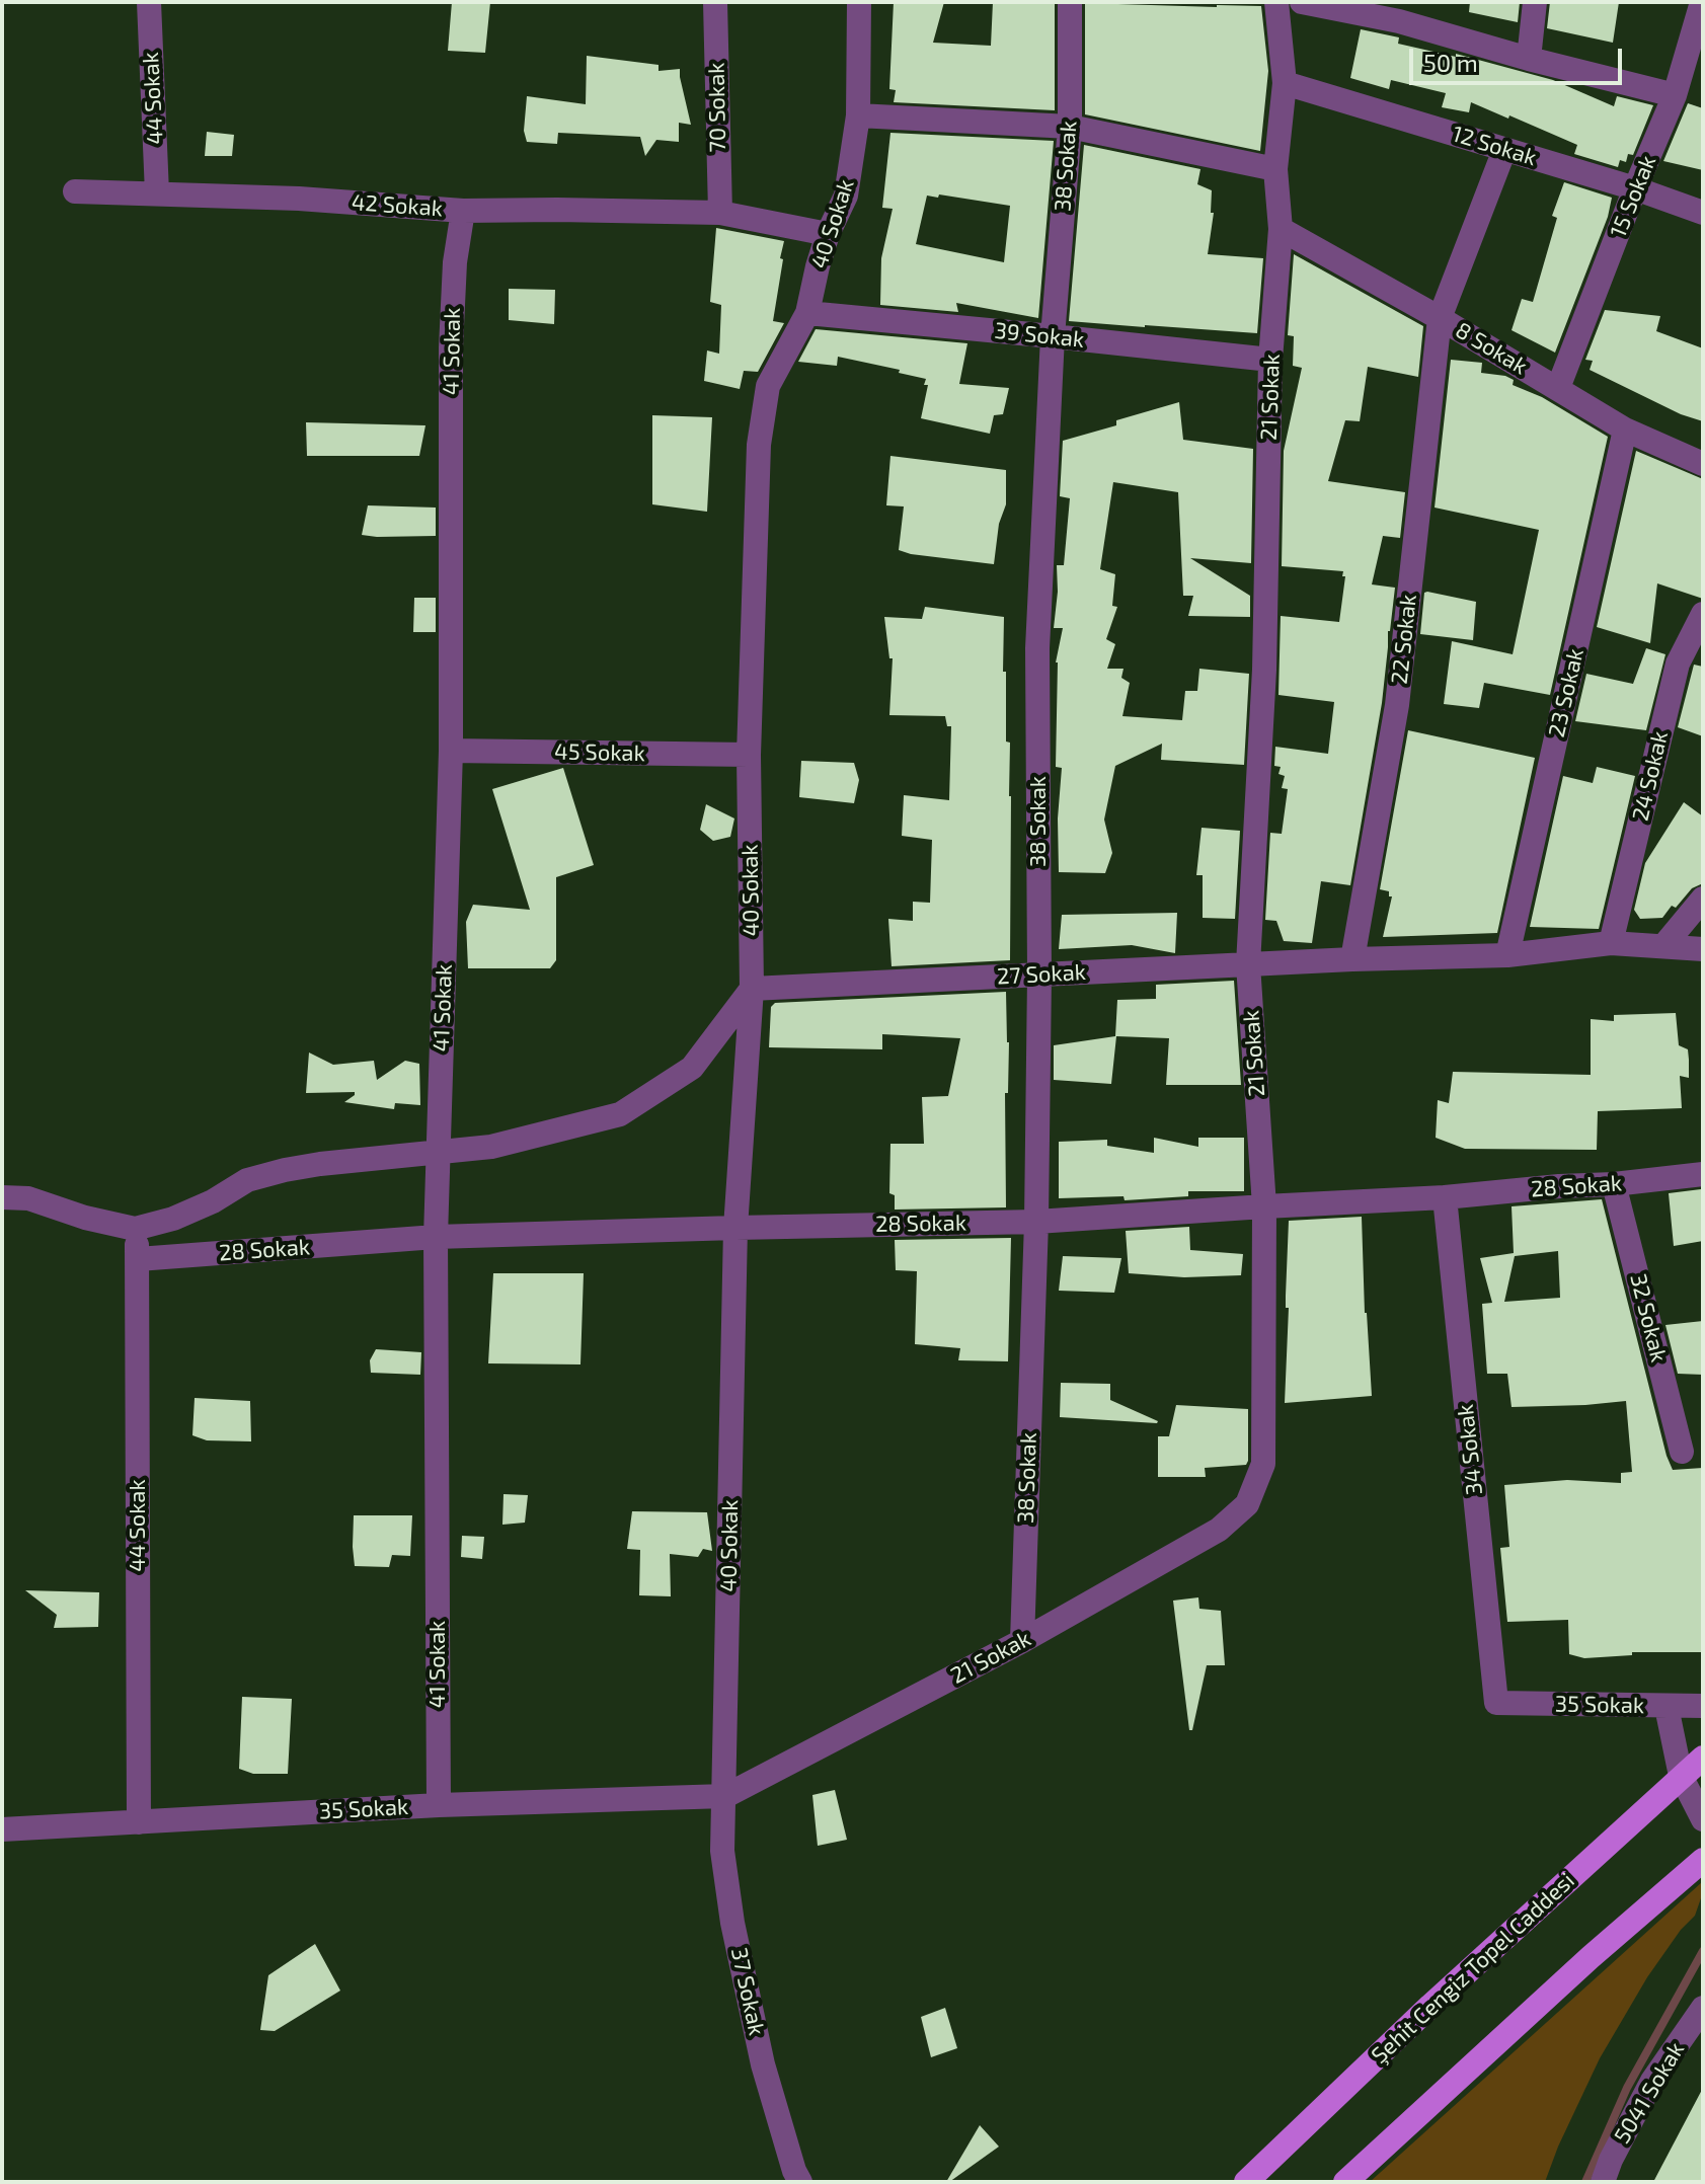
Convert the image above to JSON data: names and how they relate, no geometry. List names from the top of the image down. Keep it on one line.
{"streets":{"main road":["Şehit Cengiz Topel Caddesi"],"street":["44 Sokak","70 Sokak","12 Sokak","38 Sokak","15 Sokak","42 Sokak","40 Sokak","39 Sokak","8 Sokak","41 Sokak","21 Sokak","22 Sokak","23 Sokak","45 Sokak","24 Sokak","27 Sokak","28 Sokak","32 Sokak","34 Sokak","35 Sokak","37 Sokak","5041 Sokak"]},"crossings":[["44 Sokak","42 Sokak"],["44 Sokak","28 Sokak"],["44 Sokak","35 Sokak"],["70 Sokak","42 Sokak"],["12 Sokak","15 Sokak"],["12 Sokak","21 Sokak"],["12 Sokak","22 Sokak"],["38 Sokak","39 Sokak"],["38 Sokak","21 Sokak"],["38 Sokak","27 Sokak"],["38 Sokak","28 Sokak"],["15 Sokak","8 Sokak"],["42 Sokak","40 Sokak"],["42 Sokak","41 Sokak"],["40 Sokak","39 Sokak"],["40 Sokak","21 Sokak"],["40 Sokak","45 Sokak"],["40 Sokak","27 Sokak"],["40 Sokak","28 Sokak"],["40 Sokak","35 Sokak"],["40 Sokak","37 Sokak"],["39 Sokak","21 Sokak"],["8 Sokak","21 Sokak"],["8 Sokak","22 Sokak"],["8 Sokak","23 Sokak"],["41 Sokak","45 Sokak"],["41 Sokak","28 Sokak"],["41 Sokak","35 Sokak"],["21 Sokak","27 Sokak"],["21 Sokak","28 Sokak"],["21 Sokak","35 Sokak"],["21 Sokak","37 Sokak"],["22 Sokak","27 Sokak"],["23 Sokak","27 Sokak"],["24 Sokak","27 Sokak"],["28 Sokak","32 Sokak"],["28 Sokak","34 Sokak"],["34 Sokak","35 Sokak"],["35 Sokak","37 Sokak"]],"scale_bar":"50 m"}
